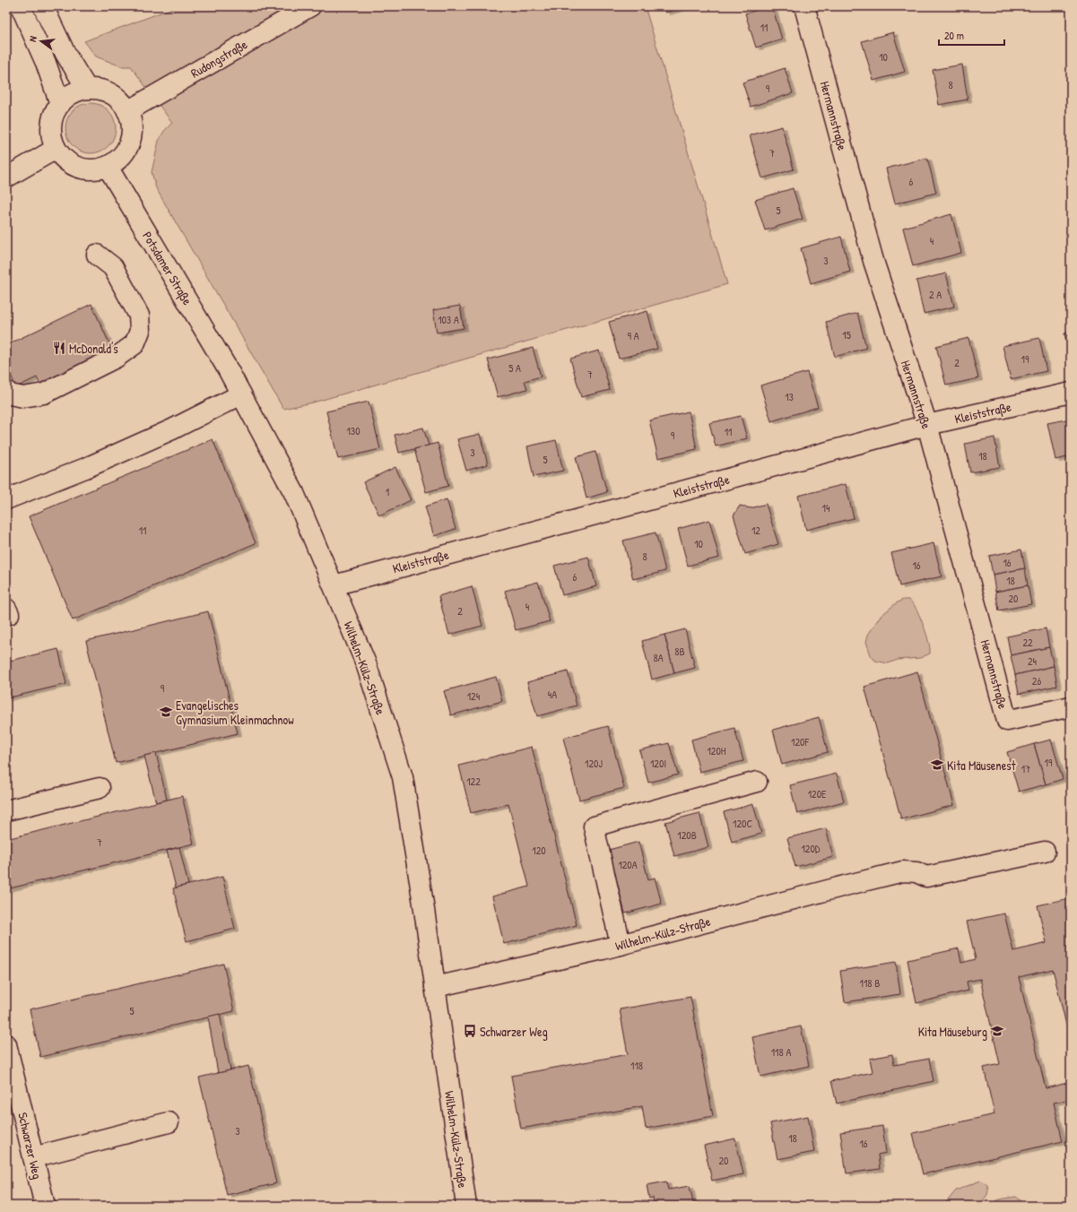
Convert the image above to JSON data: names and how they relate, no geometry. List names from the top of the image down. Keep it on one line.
{"streets":{"street":["Rudongstraße","Hermannstraße","Potsdamer Straße","Kleiststraße","Wilhelm-Külz-Straße","Schwarzer Weg"]},"crossings":[["Rudongstraße","Potsdamer Straße"],["Hermannstraße","Kleiststraße"],["Potsdamer Straße","Wilhelm-Külz-Straße"],["Kleiststraße","Wilhelm-Külz-Straße"]],"places":{"restaurant":["McDonald's"],"school or university":["Evangelisches Gymnasium Kleinmachnow","Kita Mäusenest","Kita Mäuseburg"],"bus stop":["Schwarzer Weg"]},"house_numbers":["11","10","8","9","7","6","5","4","3","2 A","103 A","15","9 A","19","2","5 A","7","13","130","11","9","3","18","5","1","14","11","12","10","8","16","16","6","18","20","4","2","22","8B","8A","24","26","9","4A","124","120F","120H","19","120J","120I","17","122","120E","120C","120B","7","120D","120","120A","118 B","5","118 A","118","3","18","16","20"],"scale_bar":"20 m","north":"left"}
